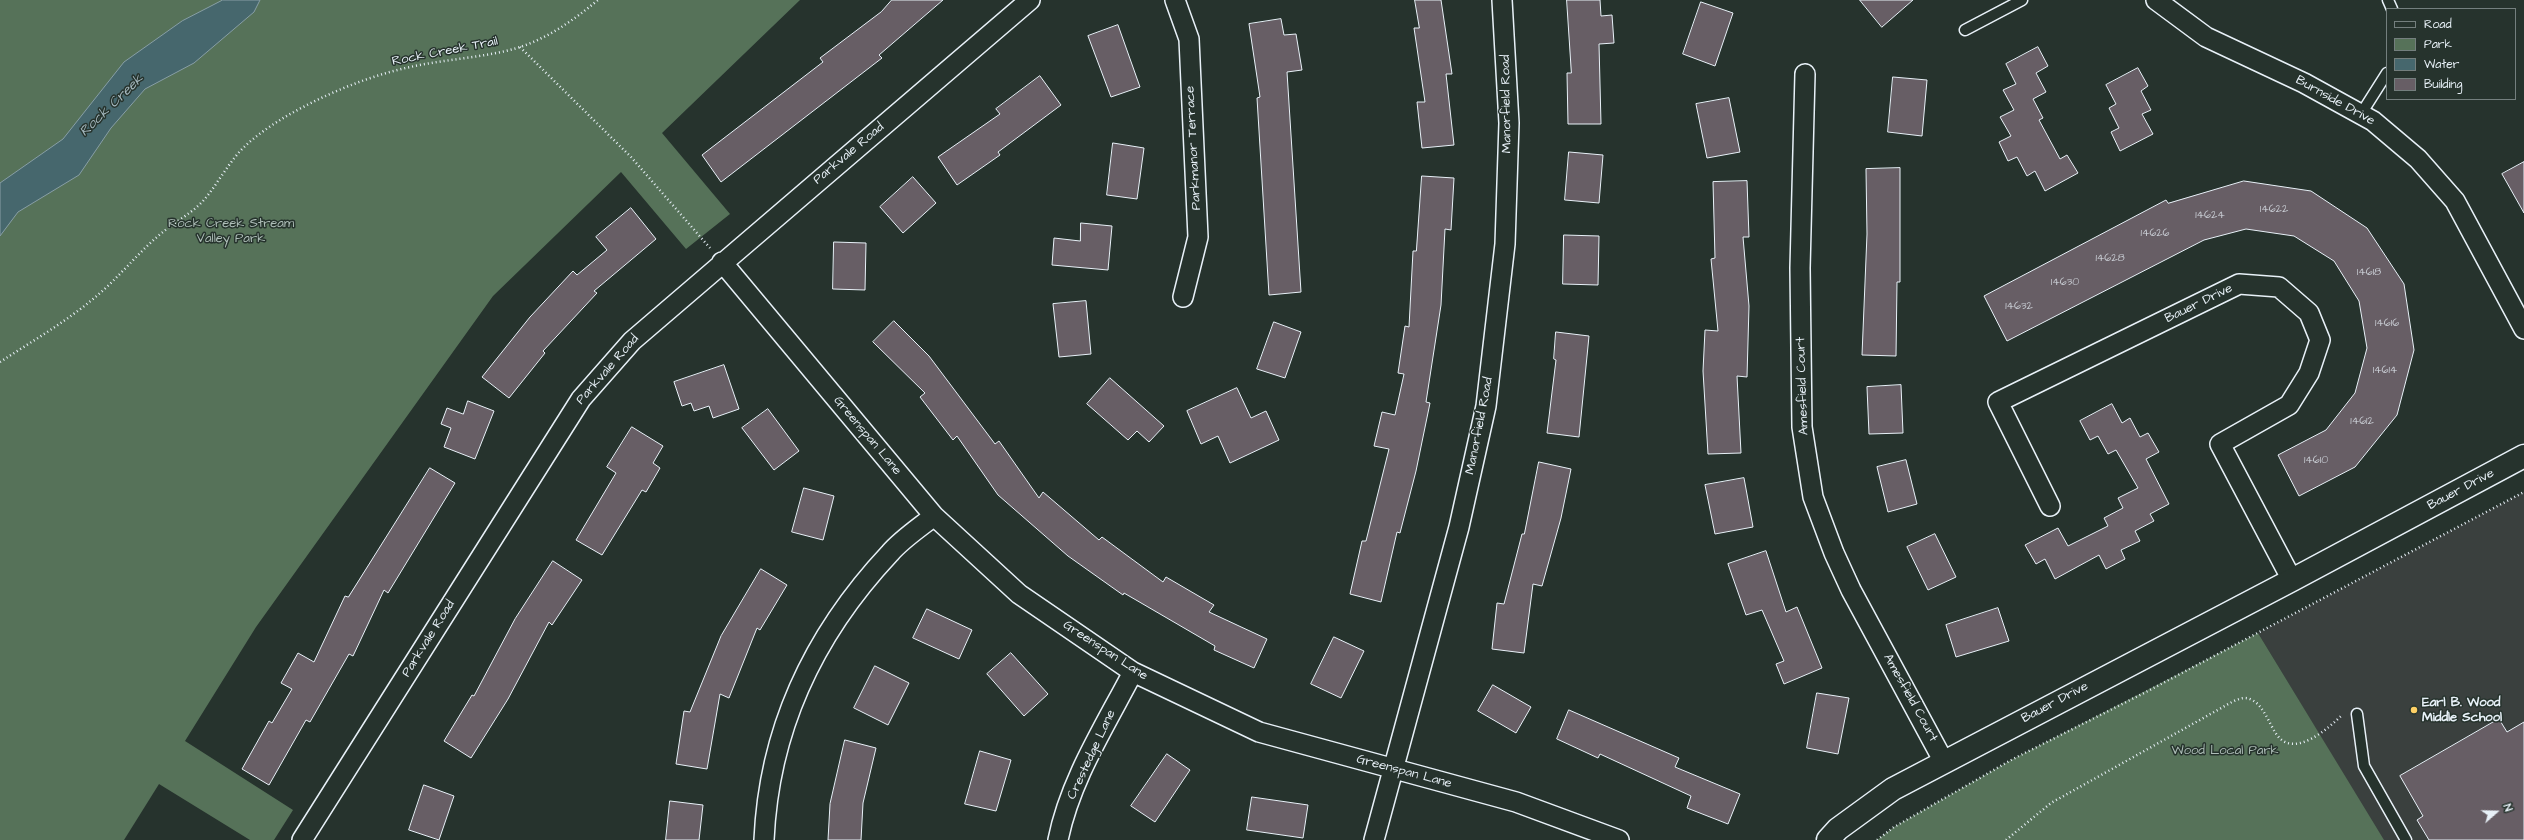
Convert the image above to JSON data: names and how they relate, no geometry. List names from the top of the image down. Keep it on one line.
{"streets":{"street":["Burnside Drive","Manorfield Road","Parkmanor Terrace","Parkvale Road","Bauer Drive","Amesfield Court","Greenspan Lane","Crestedge Lane"],"path":["Rock Creek Trail"]},"crossings":[["Manorfield Road","Greenspan Lane"],["Parkvale Road","Greenspan Lane"],["Bauer Drive","Amesfield Court"],["Greenspan Lane","Crestedge Lane"]],"water":["Rock Creek"],"parks":["Rock Creek Stream Valley Park","Wood Local Park"],"places":["Earl B. Wood Middle School"],"house_numbers":["14622","14624","14626","14628","14618","14630","14632","14616","14614","14612","14610"],"legend":["Road","Park","Water","Building"],"north":"right"}
